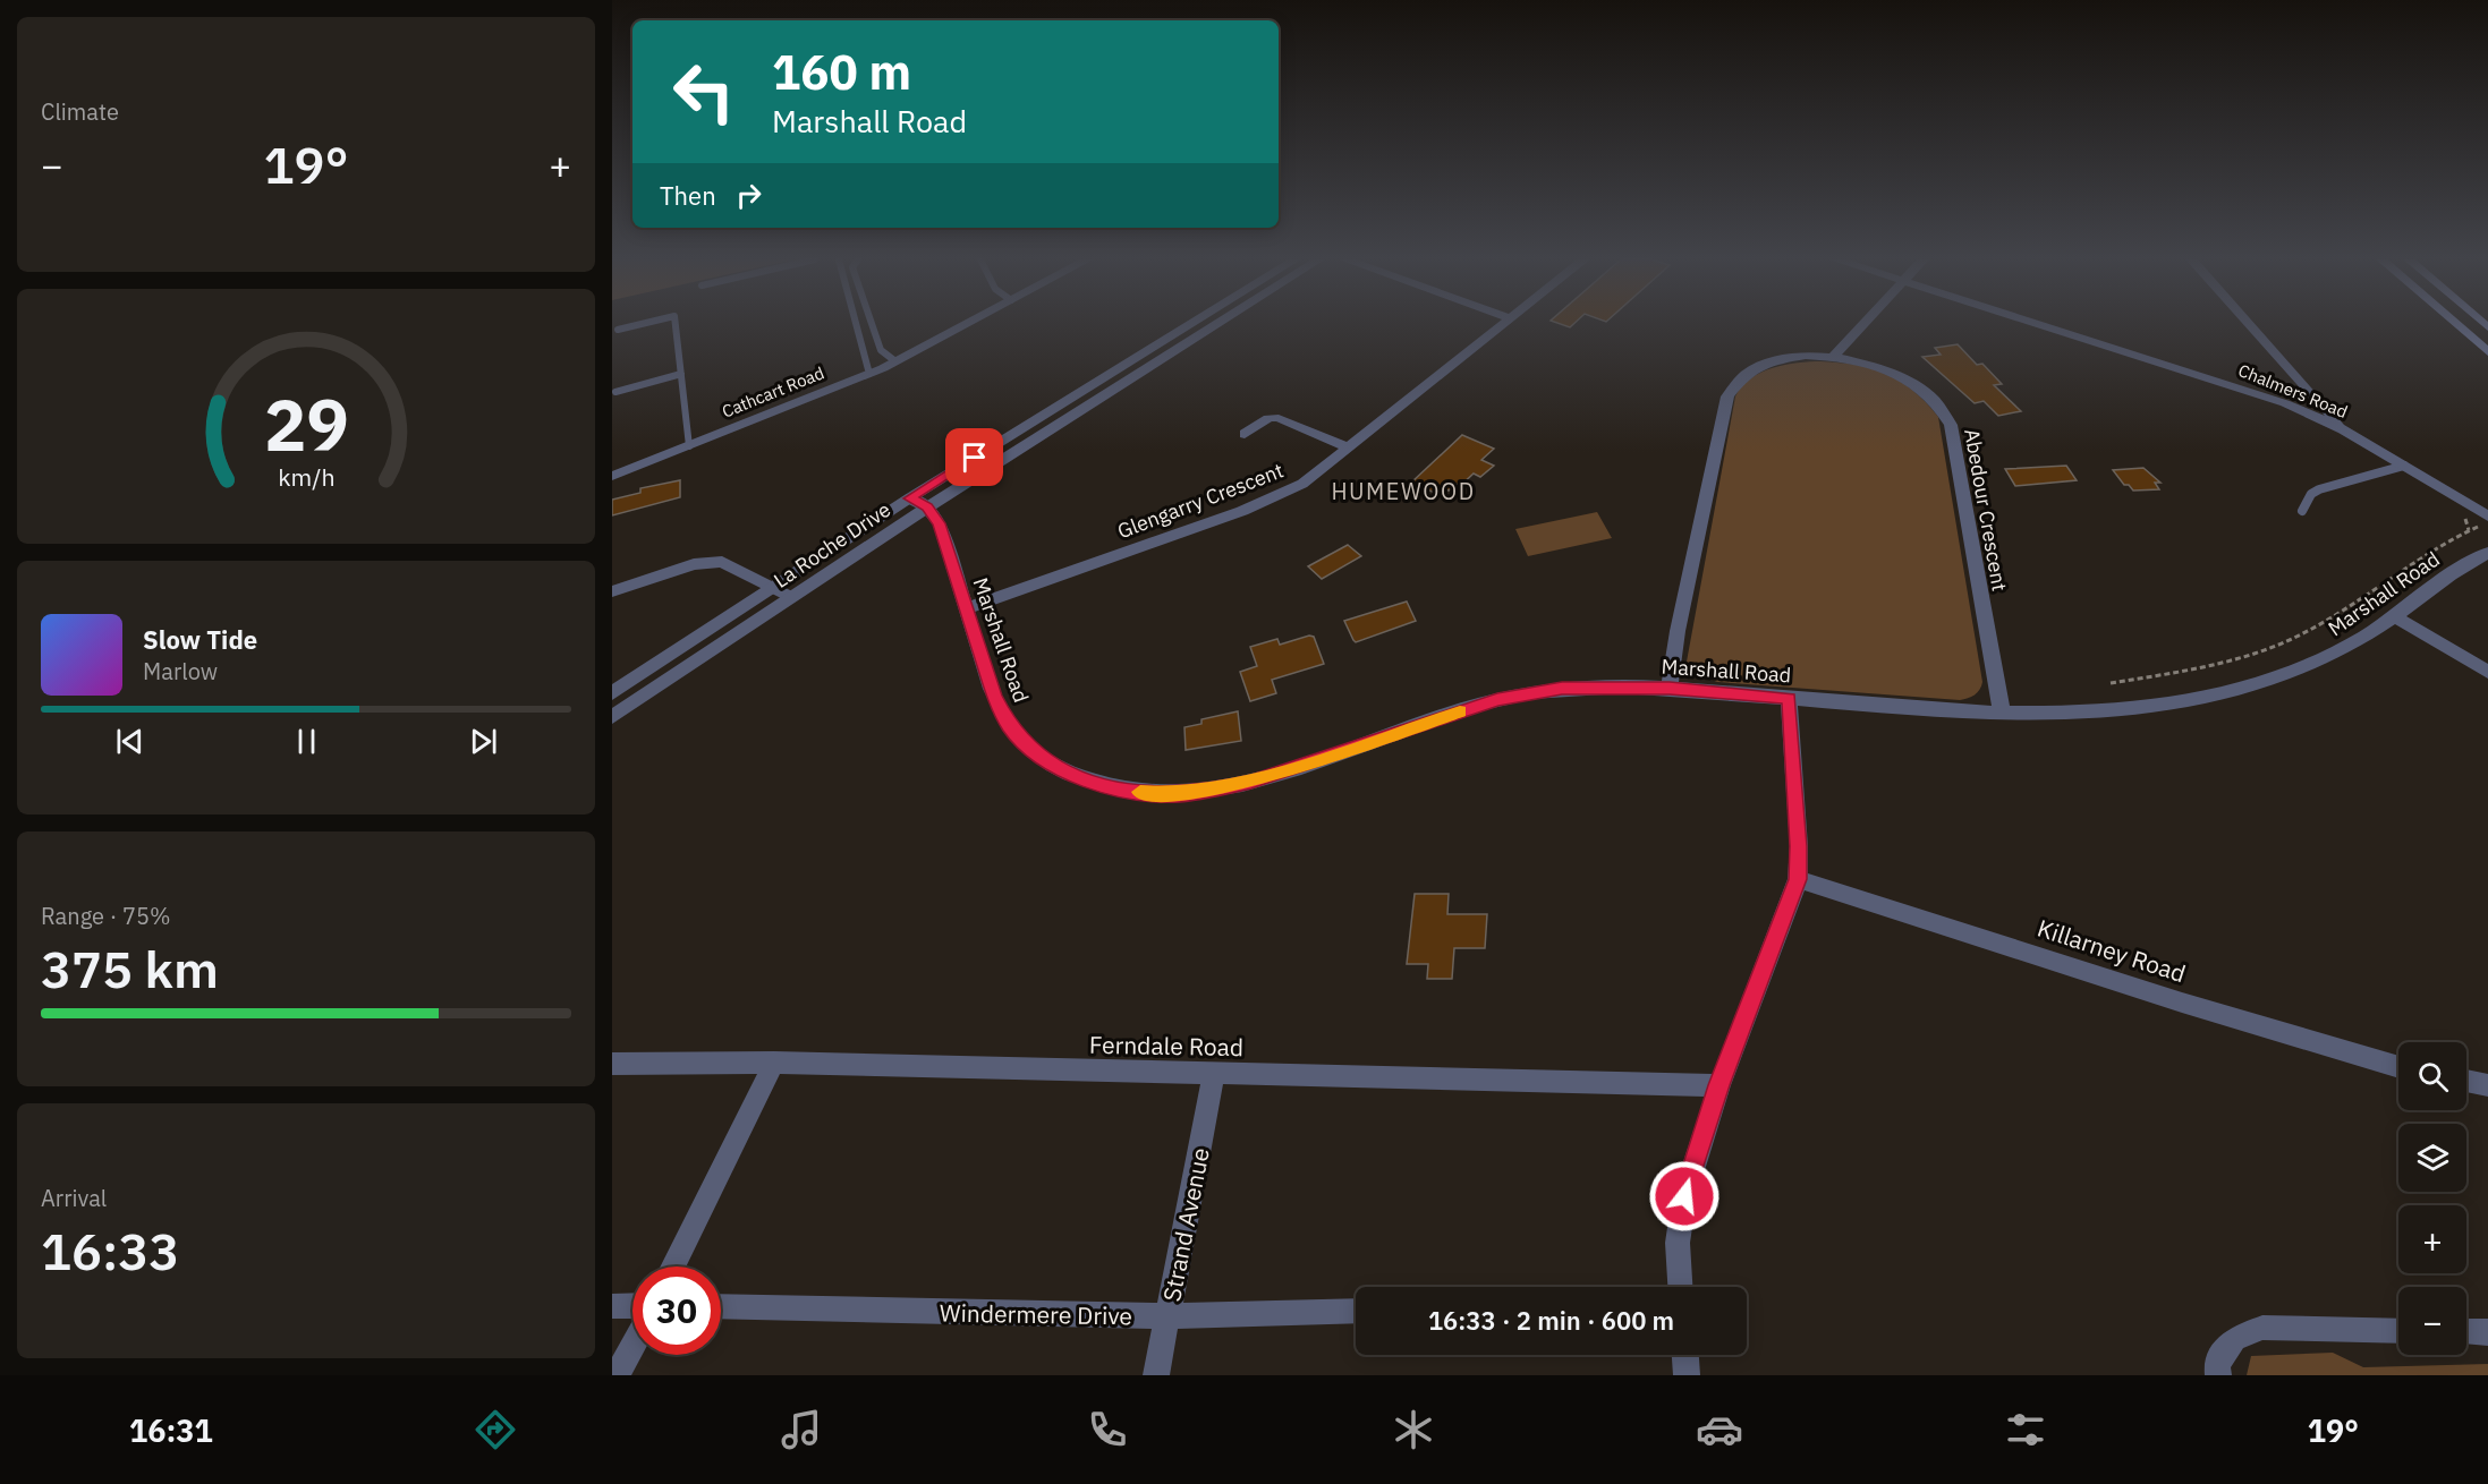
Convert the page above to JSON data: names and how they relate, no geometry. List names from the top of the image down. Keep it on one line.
{"streets":{"street":["Chalmers Road","Cathcart Road","Glengarry Crescent","Abedour Crescent","La Roche Drive","Marshall Road","Killarney Road","Ferndale Road","Strand Avenue","Windermere Drive"]},"crossings":[["Glengarry Crescent","Marshall Road"],["Abedour Crescent","Marshall Road"],["La Roche Drive","Marshall Road"],["Ferndale Road","Strand Avenue"],["Strand Avenue","Windermere Drive"]],"districts":["HUMEWOOD"],"page":{"tile":["Climate",["Range · 75%","375 km"],["Arrival","16:33"]],"turn":["160 m","Marshall Road"],"heat":["−","19°","+"],"then":"Then","song":["Slow Tide","Marlow"],"map_buttons":["+","−"],"limit":"30","trip":"16:33 · 2 min · 600 m","tabs":["16:31","19°"],"gauge":["29","km/h"]}}
